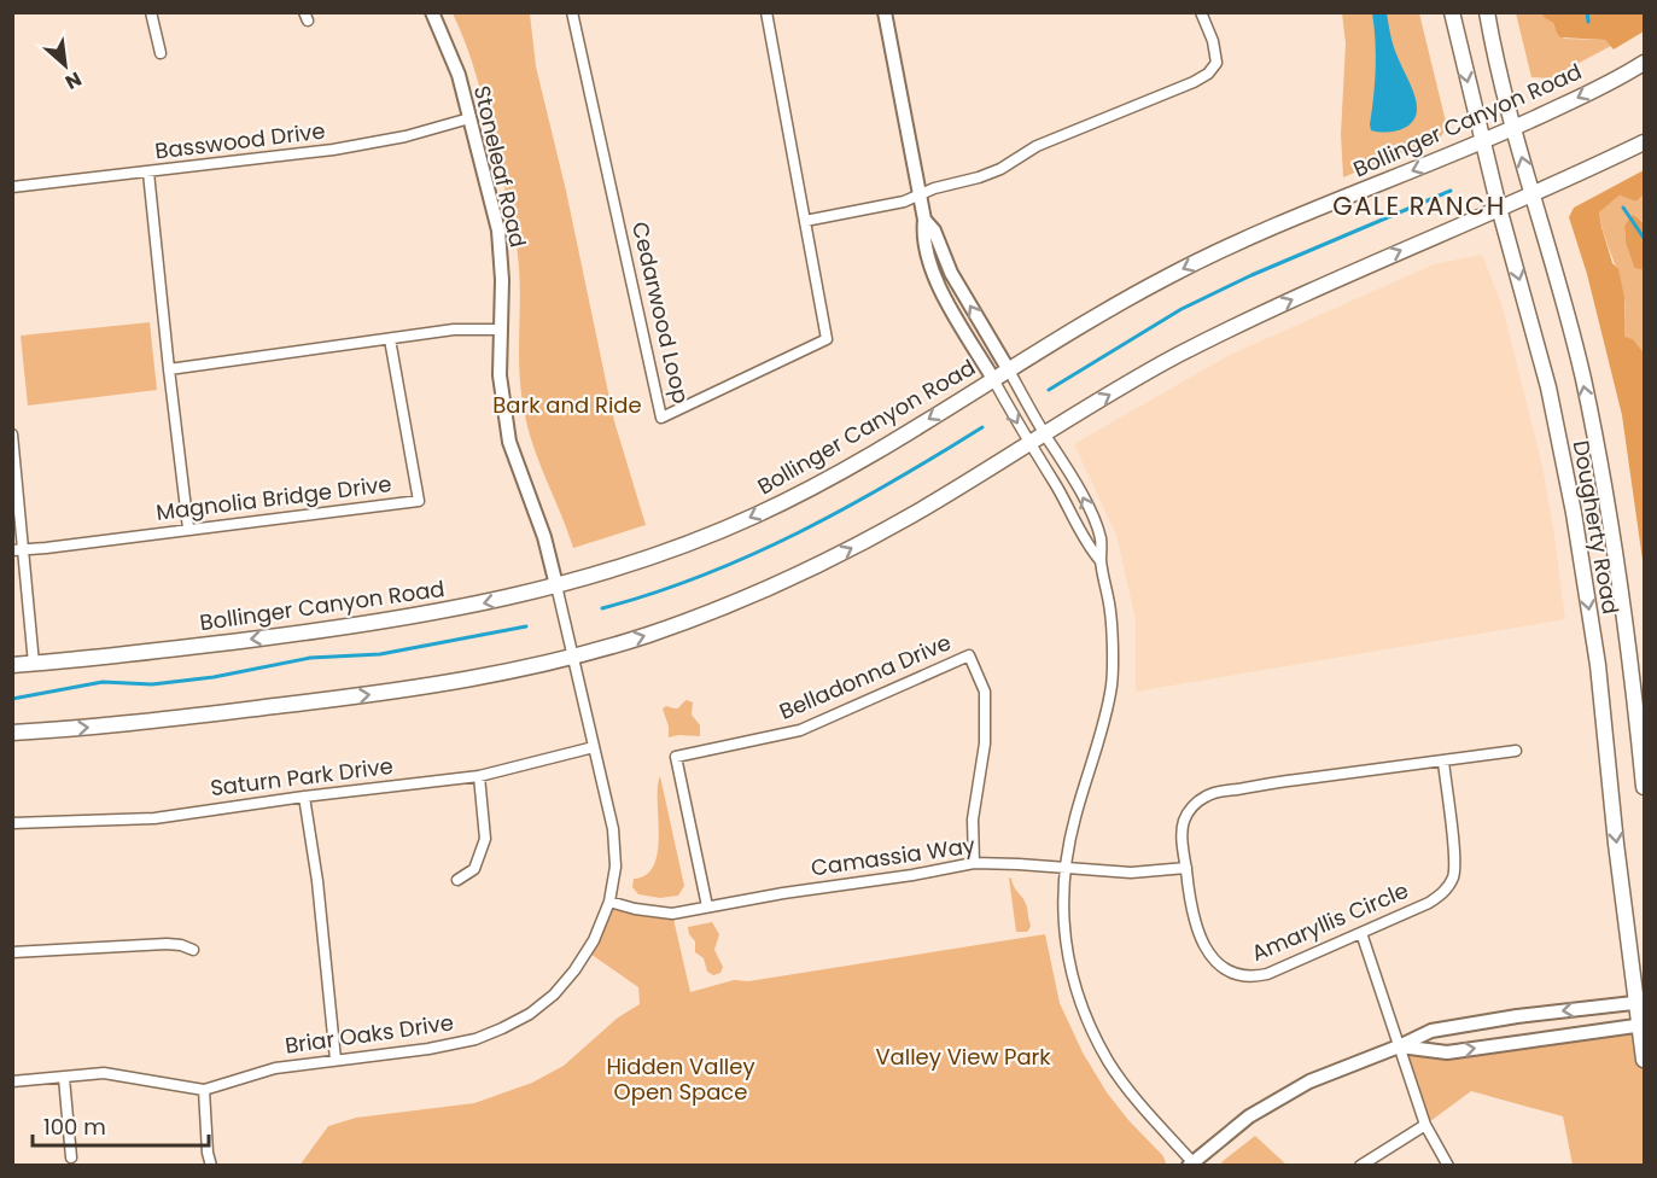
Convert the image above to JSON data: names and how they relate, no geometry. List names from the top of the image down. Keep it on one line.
{"streets":{"main road":["Bollinger Canyon Road","Dougherty Road"],"street":["Basswood Drive","Stoneleaf Road","Cedarwood Loop","Magnolia Bridge Drive","Belladonna Drive","Saturn Park Drive","Camassia Way","Amaryllis Circle","Briar Oaks Drive"]},"crossings":[["Bollinger Canyon Road","Stoneleaf Road"],["Bollinger Canyon Road","Dougherty Road"],["Bollinger Canyon Road","Briar Oaks Drive"],["Basswood Drive","Stoneleaf Road"],["Stoneleaf Road","Briar Oaks Drive"],["Belladonna Drive","Camassia Way"],["Saturn Park Drive","Briar Oaks Drive"],["Camassia Way","Amaryllis Circle"],["Camassia Way","Briar Oaks Drive"]],"districts":["GALE RANCH"],"parks":["Bark and Ride","Valley View Park","Hidden Valley Open Space"],"scale_bar":"100 m","north":"bottom right"}
